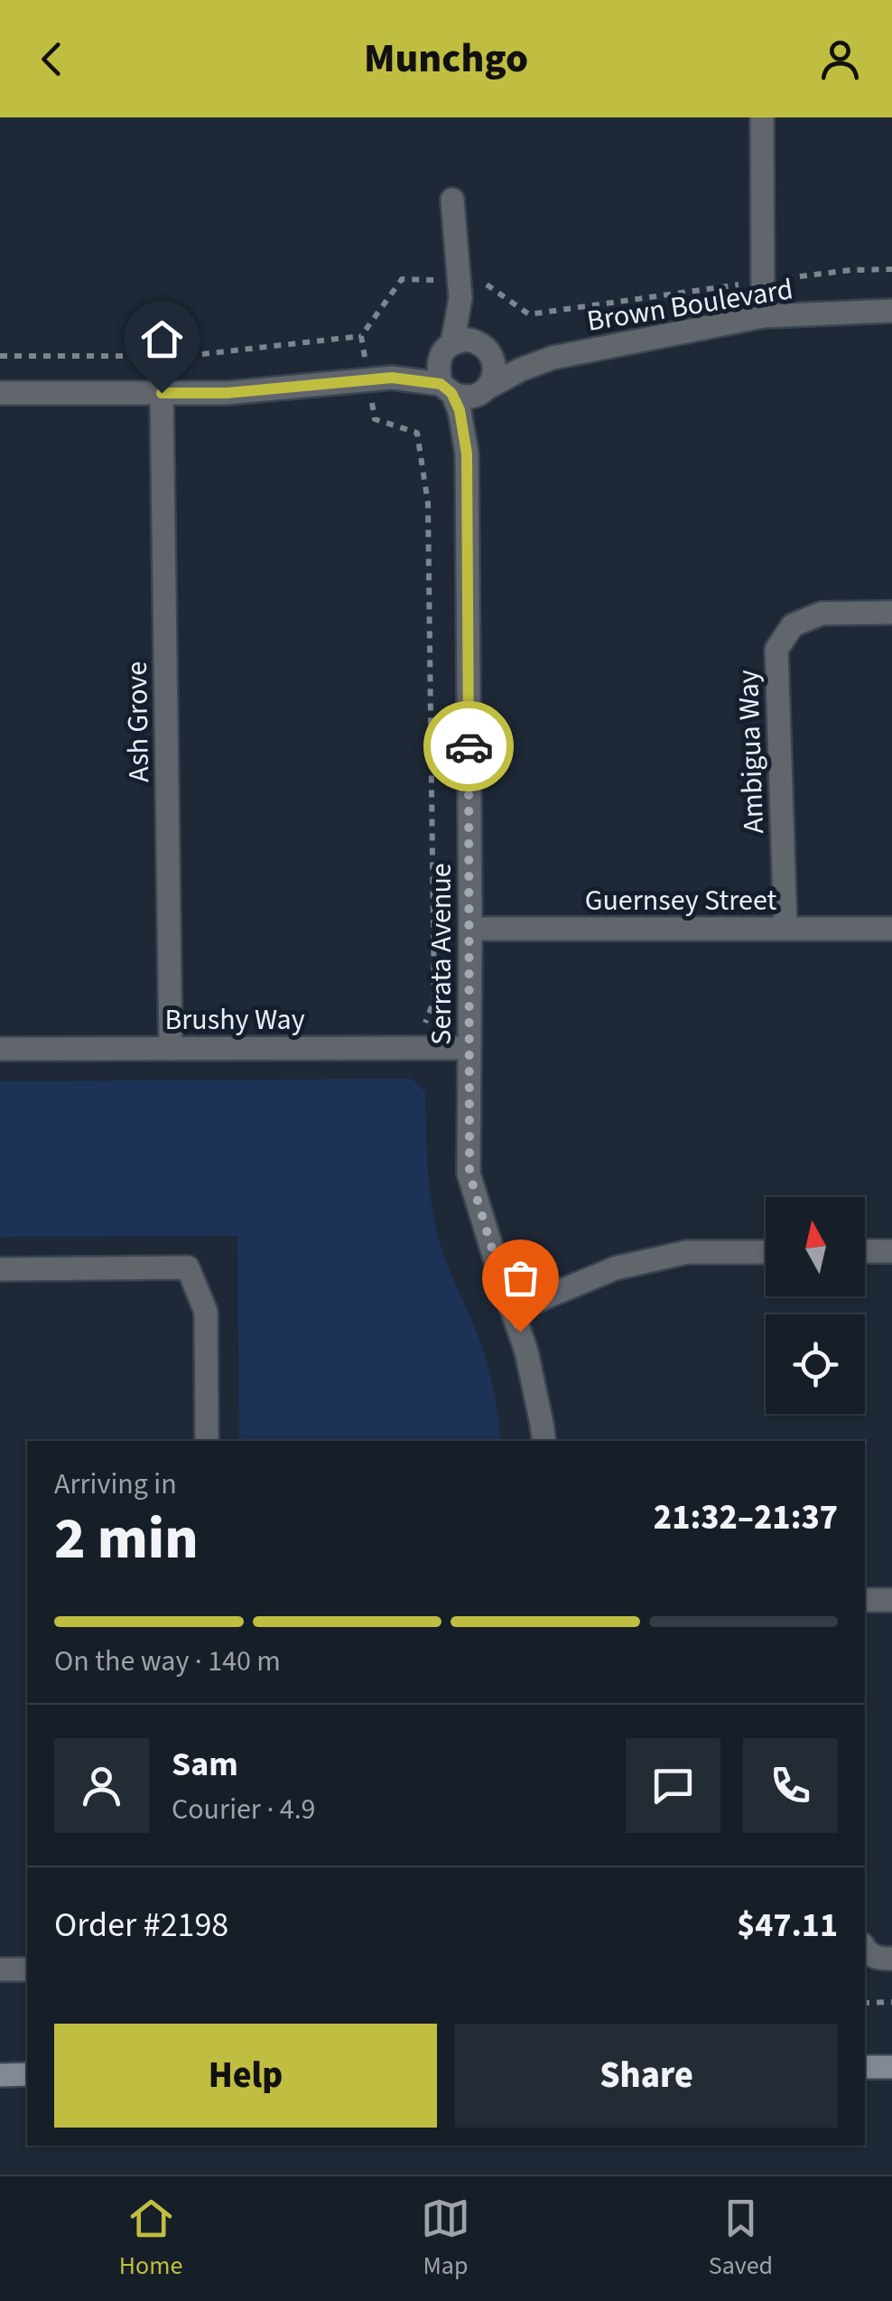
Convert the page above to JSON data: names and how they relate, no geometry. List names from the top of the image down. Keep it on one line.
{"streets":{"street":["Brown Boulevard","Ash Grove","Ambigua Way","Guernsey Street","Serrata Avenue","Brushy Way"]},"crossings":[["Brown Boulevard","Serrata Avenue"],["Ash Grove","Brushy Way"],["Ambigua Way","Guernsey Street"],["Guernsey Street","Serrata Avenue"],["Serrata Avenue","Brushy Way"]],"north":"top","page":{"header":"Munchgo","heading":["2 min","Arriving in","21:32–21:37"],"panel":["Sam","Courier · 4.9","Order #2198","$47.11"],"bar":"On the way · 140 m","buttons":["Help","Share"],"tabs":["Home","Map","Saved"]}}
